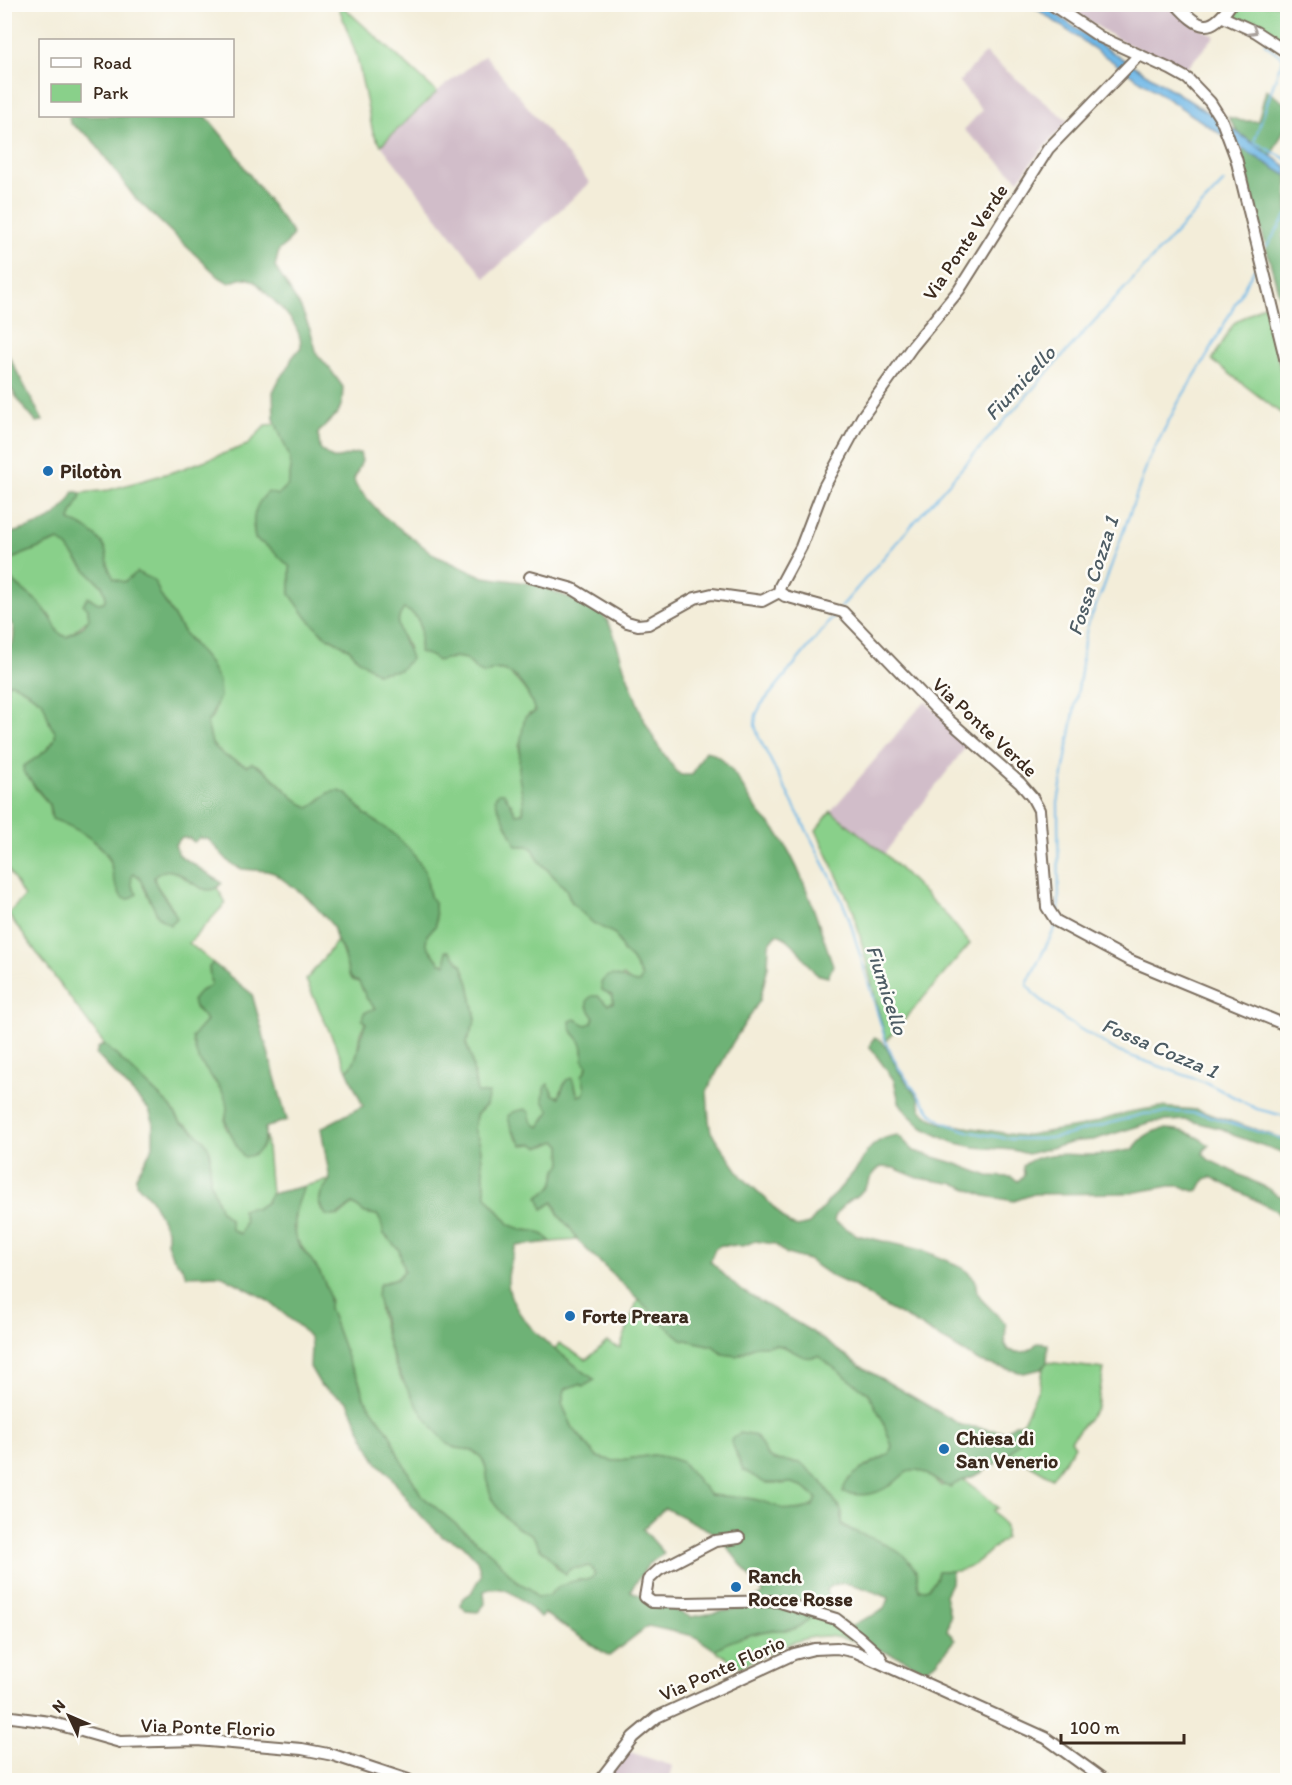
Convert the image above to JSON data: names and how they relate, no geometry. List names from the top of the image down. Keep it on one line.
{"streets":{"street":["Via Ponte Verde","Via Ponte Florio"]},"water":["Fiumicello","Fossa Cozza 1"],"places":["Pilotòn","Forte Preara","Chiesa di San Venerio","Ranch Rocce Rosse"],"legend":["Road","Park"],"scale_bar":"100 m","north":"top left"}
